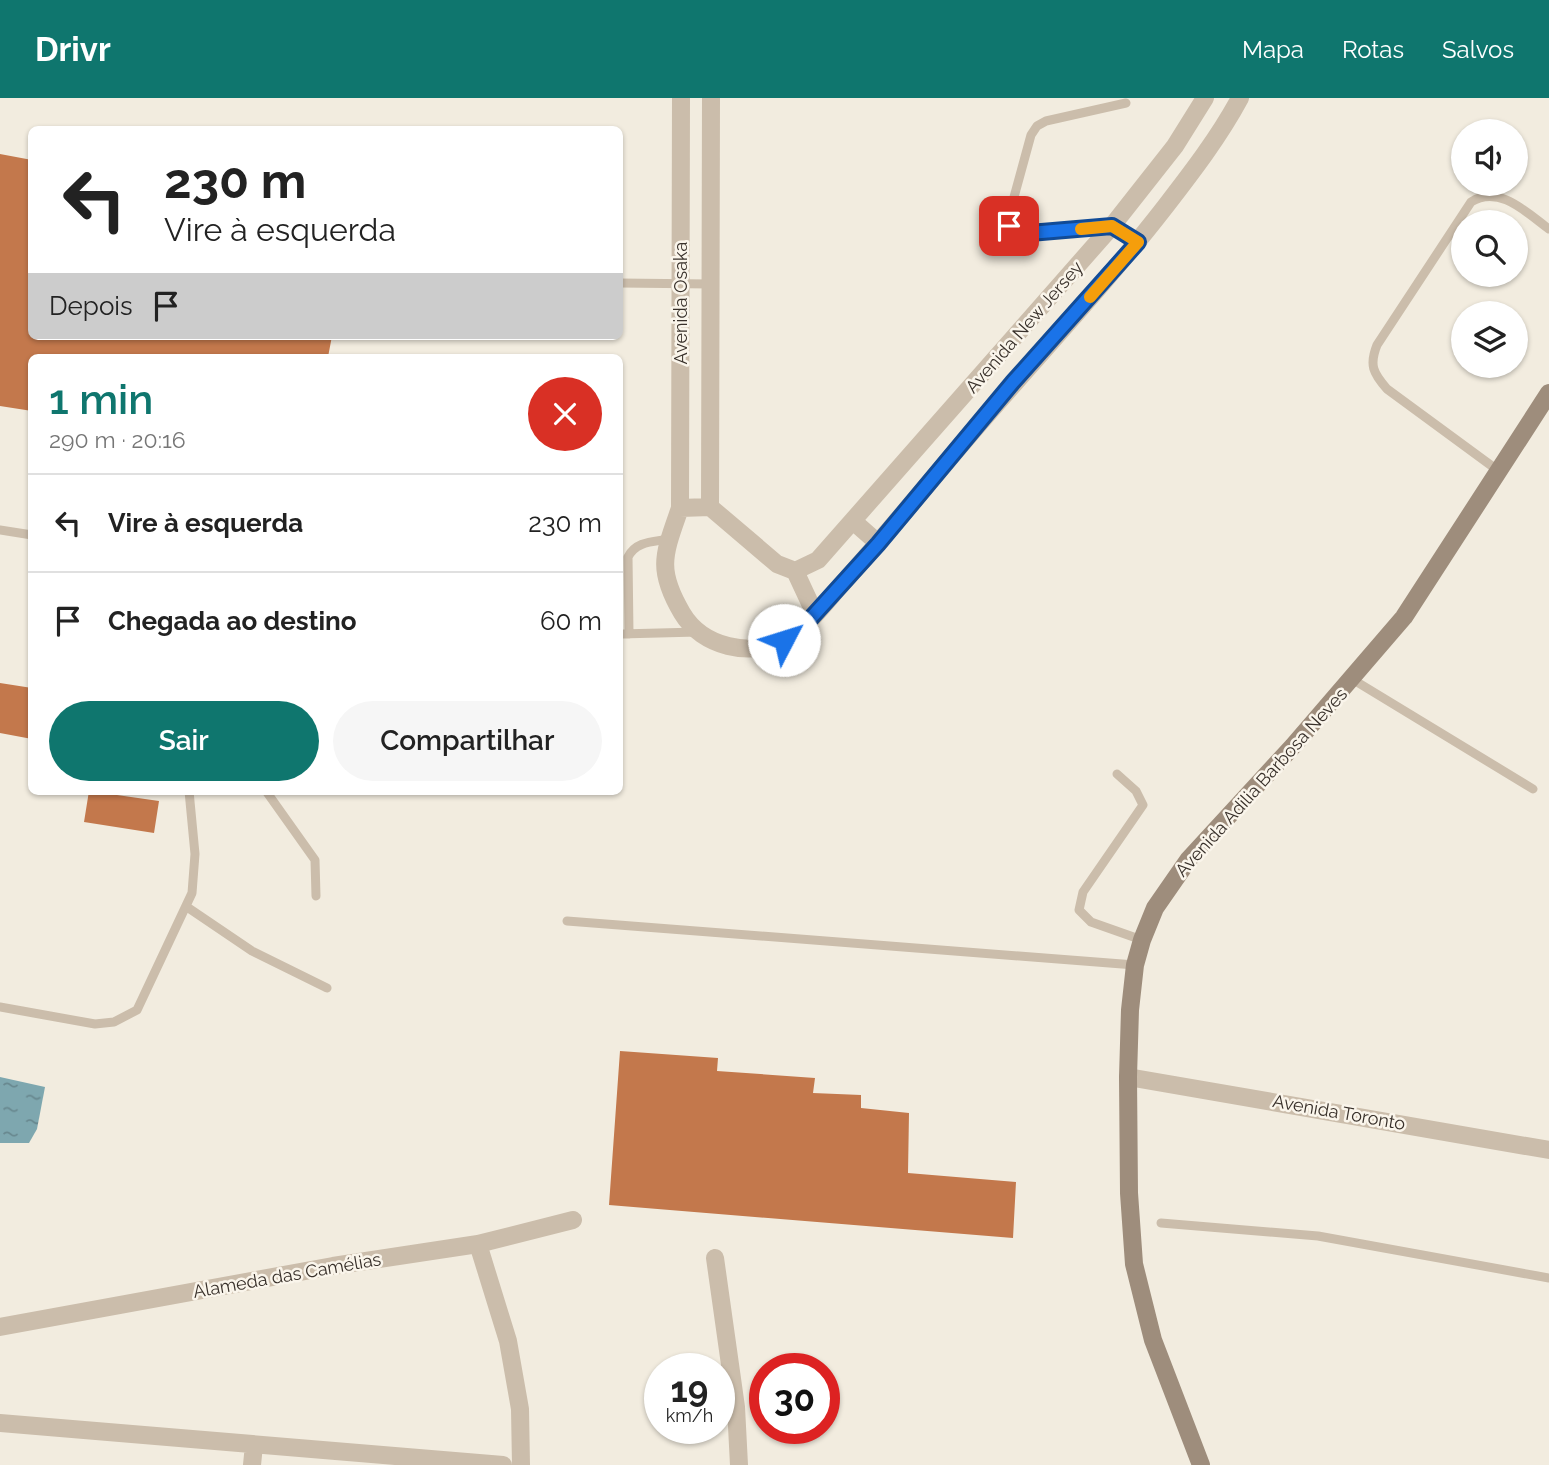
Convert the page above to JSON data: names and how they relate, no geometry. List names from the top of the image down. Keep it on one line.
{"streets":{"street":["Avenida Osaka","Avenida New Jersey","Avenida Adilia Barbosa Neves","Avenida Toronto","Alameda das Camélias"]},"crossings":[["Avenida Osaka","Avenida New Jersey"],["Avenida Adilia Barbosa Neves","Avenida Toronto"]],"page":{"header":"Drivr","nav":["Mapa","Rotas","Salvos"],"turn":["230 m","Vire à esquerda"],"then":"Depois","heading":["1 min","290 m · 20:16"],"list":[{"name":"Vire à esquerda","value":"230 m"},{"name":"Chegada ao destino","value":"60 m"}],"buttons":["Sair","Compartilhar"],"speed":"19 km/h","limit":"30"}}
